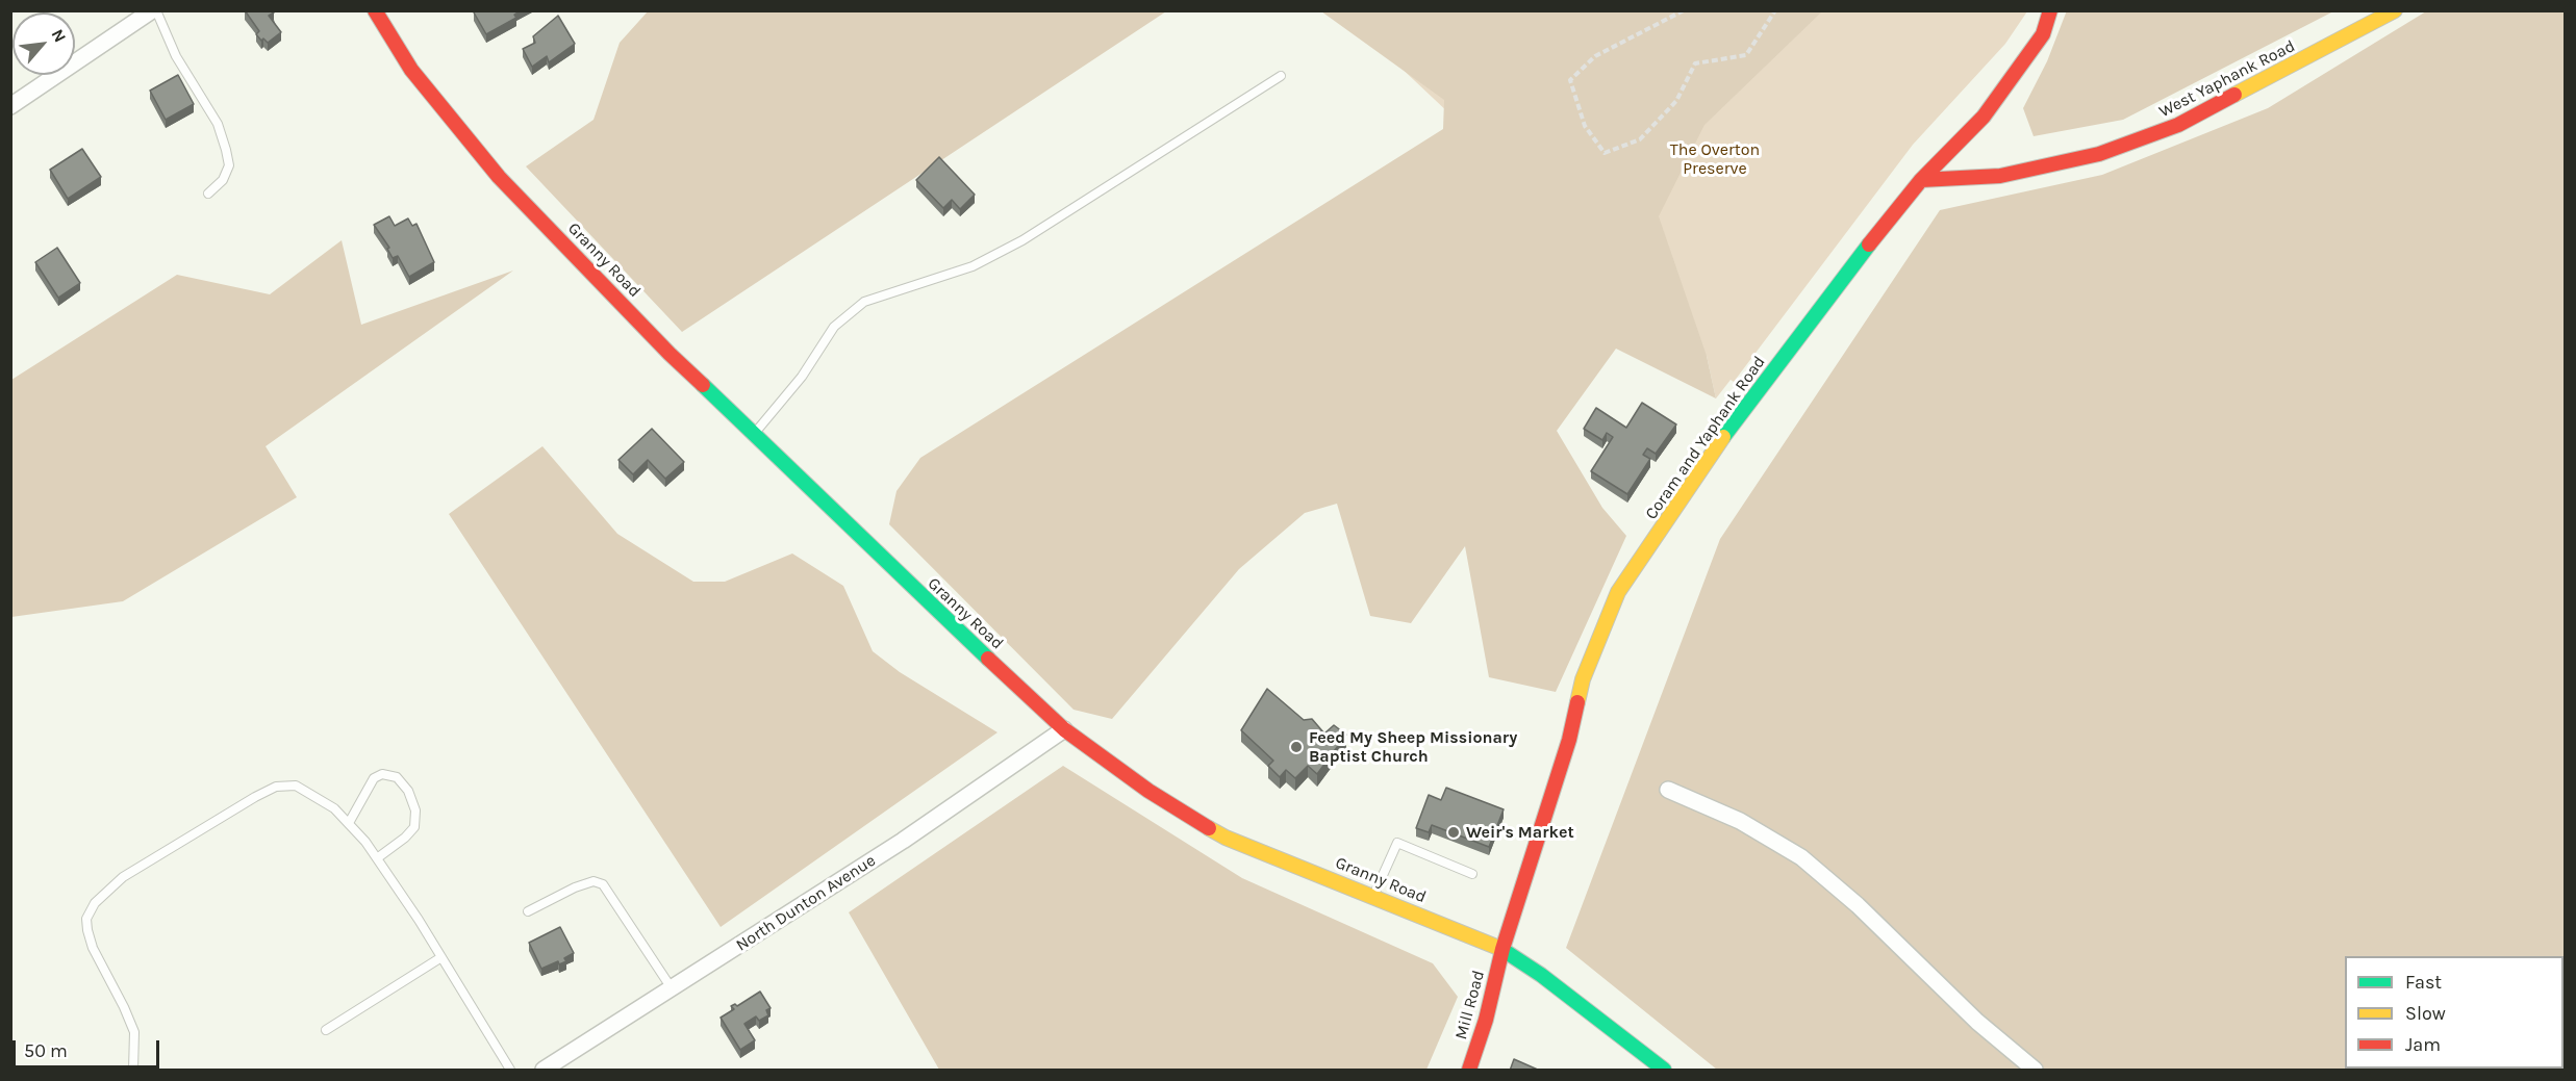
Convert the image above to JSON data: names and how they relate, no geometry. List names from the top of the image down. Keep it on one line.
{"streets":{"street":["West Yaphank Road","Granny Road","Coram and Yaphank Road","North Dunton Avenue","Mill Road"]},"crossings":[["West Yaphank Road","Coram and Yaphank Road"],["Granny Road","Coram and Yaphank Road"],["Granny Road","North Dunton Avenue"],["Granny Road","Mill Road"],["Coram and Yaphank Road","Mill Road"]],"parks":["The Overton Preserve"],"places":["Feed My Sheep Missionary Baptist Church","Weir's Market"],"legend":["Fast","Slow","Jam"],"scale_bar":"50 m","north":"top right"}
